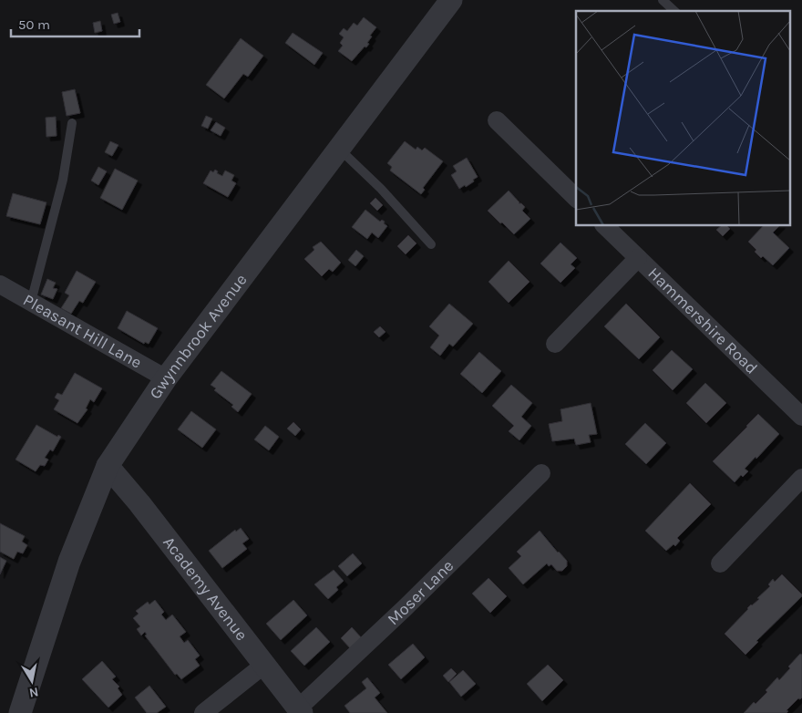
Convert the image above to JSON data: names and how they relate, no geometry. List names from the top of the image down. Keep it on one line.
{"streets":{"street":["Hammershire Road","Pleasant Hill Lane","Gwynnbrook Avenue","Academy Avenue","Moser Lane"]},"crossings":[["Pleasant Hill Lane","Gwynnbrook Avenue"],["Gwynnbrook Avenue","Academy Avenue"],["Academy Avenue","Moser Lane"]],"scale_bar":"50 m","north":"bottom"}
